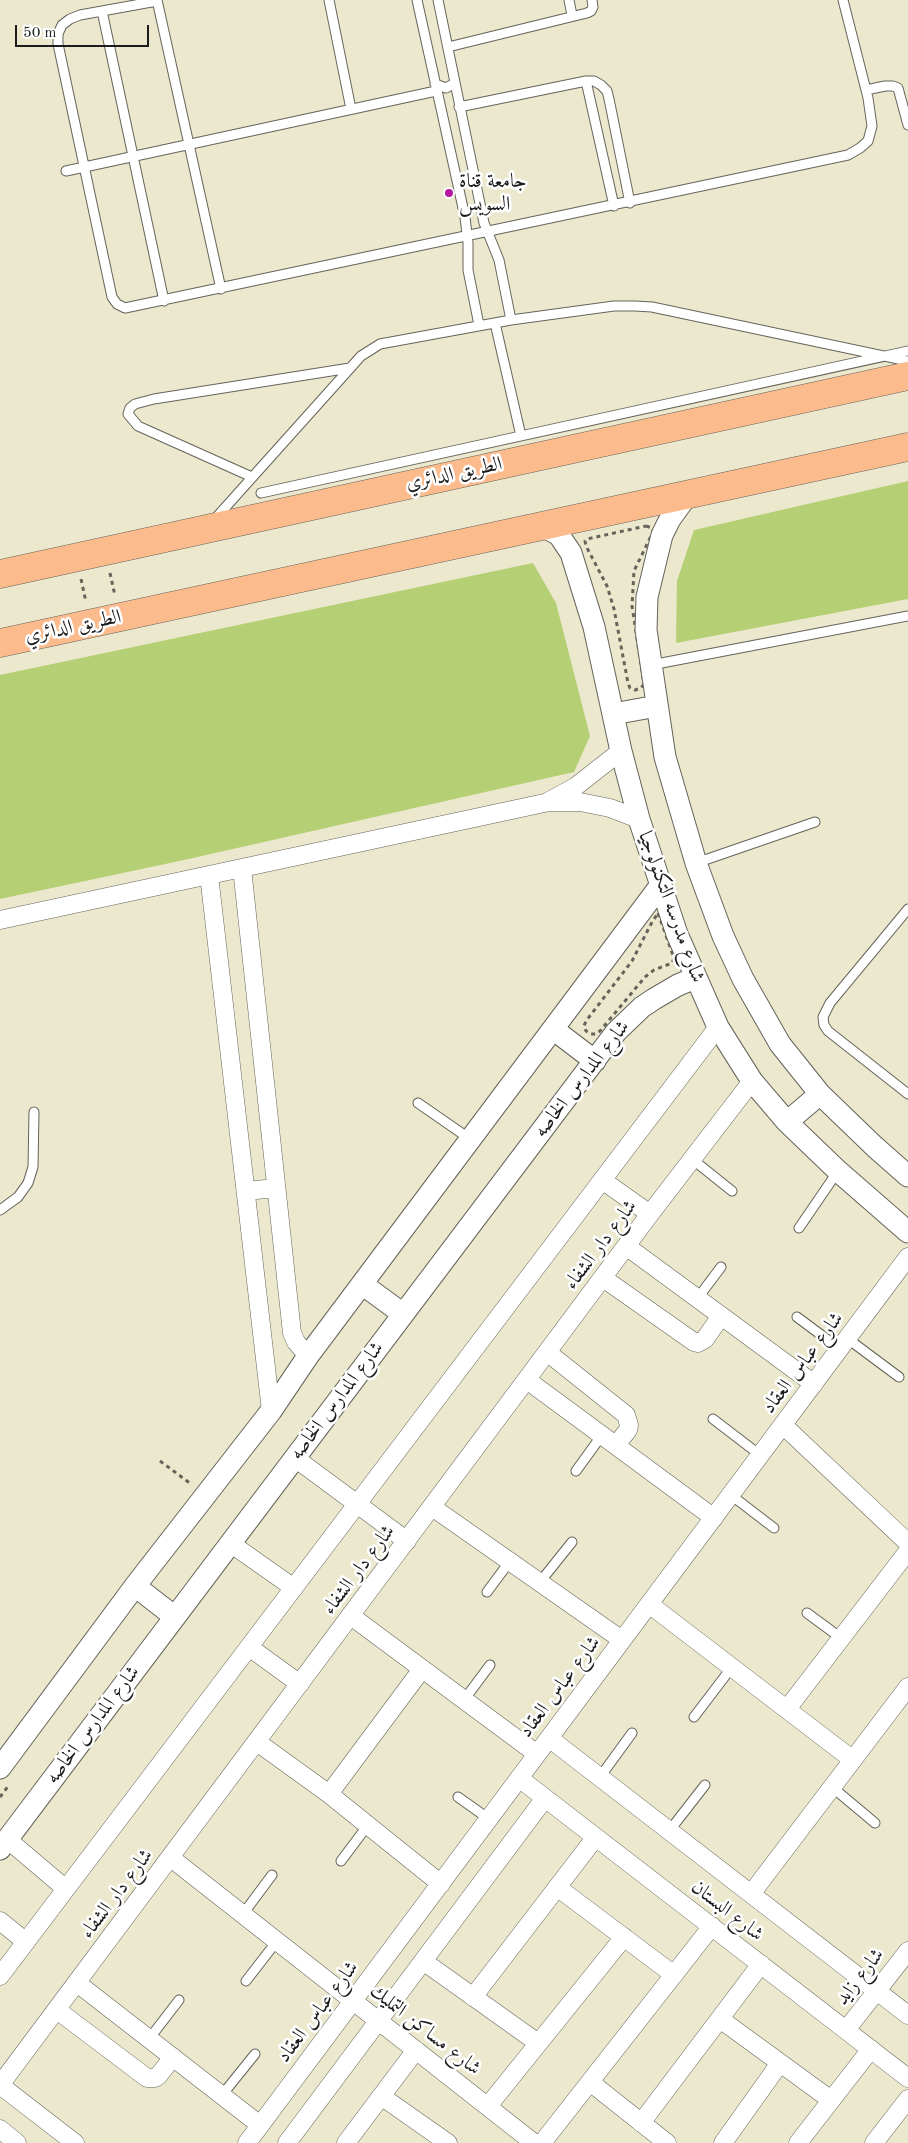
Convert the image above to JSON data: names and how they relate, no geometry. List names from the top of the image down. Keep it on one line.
{"streets":{"main road":["الطريق الدائري"],"street":["شارع مدرسه التكنولوجيا","شارع المدارس الخاصه","شارع دار الشفاء","شارع عباس العقاد","شارع البستان","شارع زايد","شارع مساكن التمليك"]},"crossings":[["الطريق الدائري","شارع مدرسه التكنولوجيا"],["شارع مدرسه التكنولوجيا","شارع المدارس الخاصه"],["شارع مدرسه التكنولوجيا","شارع دار الشفاء"],["شارع دار الشفاء","شارع مساكن التمليك"],["شارع عباس العقاد","شارع البستان"],["شارع عباس العقاد","شارع مساكن التمليك"],["شارع البستان","شارع زايد"]],"places":["جامعة قناة السويس"],"scale_bar":"50 m"}
